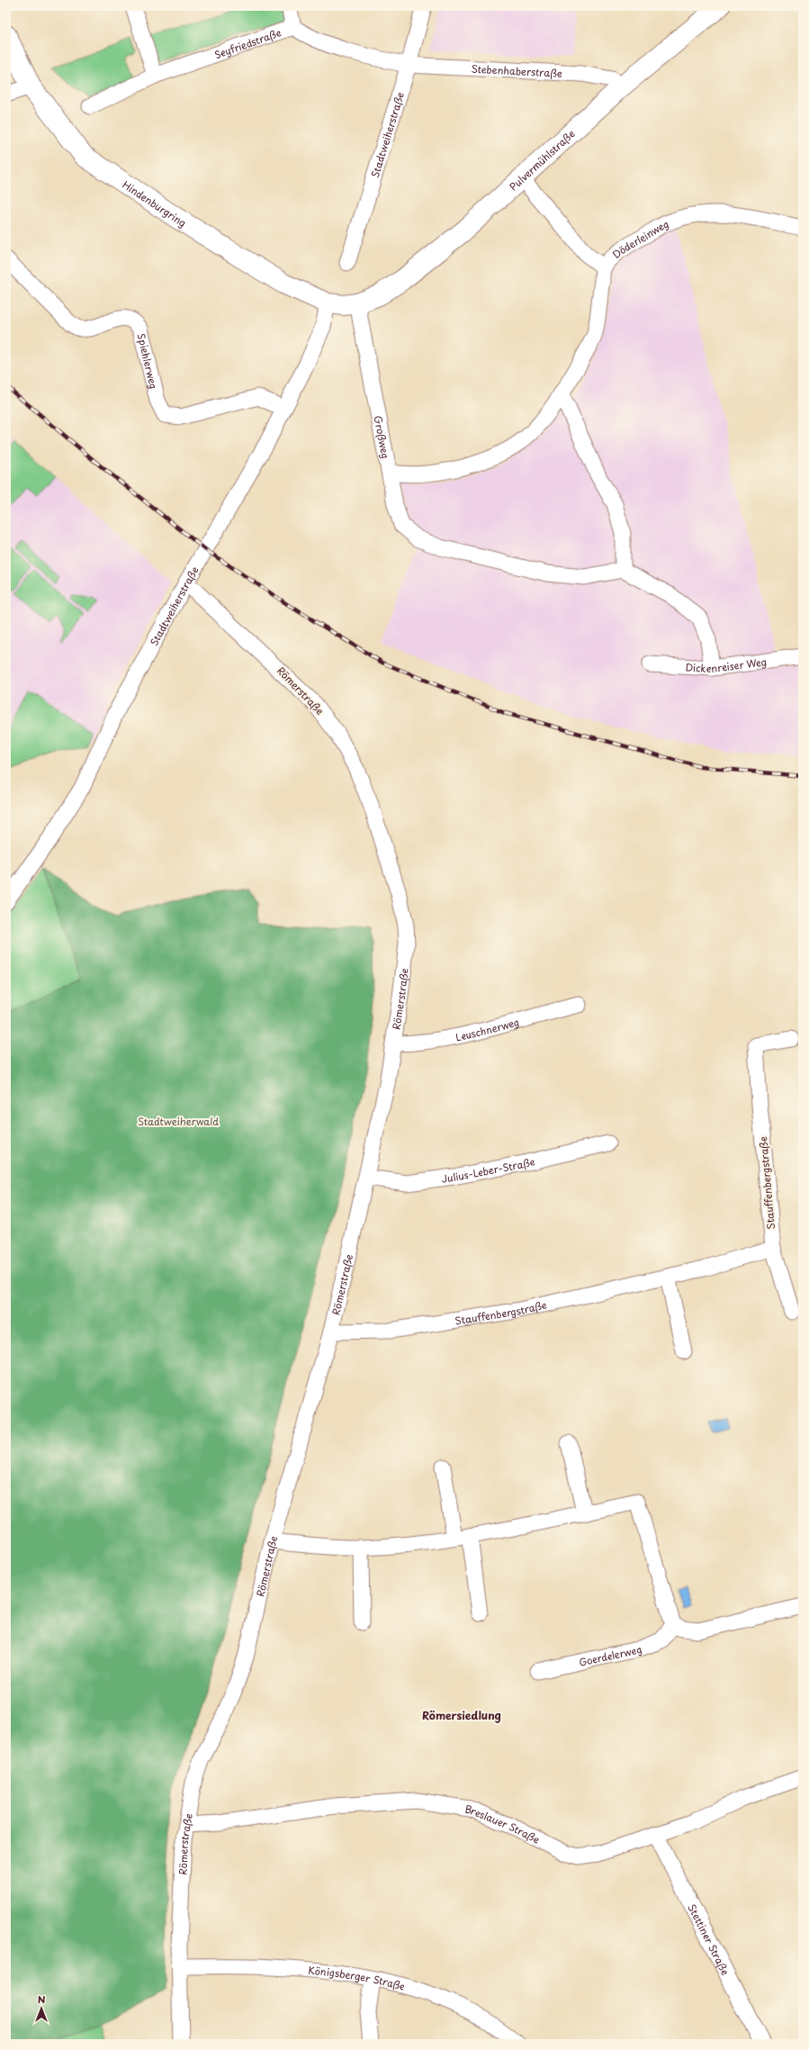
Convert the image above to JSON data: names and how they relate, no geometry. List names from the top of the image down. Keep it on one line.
{"streets":{"main road":["Pulvermühlstraße","Hindenburgring"],"street":["Seyfriedstraße","Stebenhaberstraße","Stadtweiherstraße","Döderleinweg","Spiehlerweg","Großweg","Dickenreiser Weg","Römerstraße","Leuschnerweg","Julius-Leber-Straße","Stauffenbergstraße","Goerdelerweg","Breslauer Straße","Stettiner Straße","Königsberger Straße"]},"crossings":[["Seyfriedstraße","Stebenhaberstraße"],["Seyfriedstraße","Stadtweiherstraße"],["Stebenhaberstraße","Stadtweiherstraße"],["Stebenhaberstraße","Pulvermühlstraße"],["Stadtweiherstraße","Hindenburgring"],["Stadtweiherstraße","Spiehlerweg"],["Stadtweiherstraße","Römerstraße"],["Pulvermühlstraße","Hindenburgring"],["Pulvermühlstraße","Döderleinweg"],["Pulvermühlstraße","Großweg"],["Hindenburgring","Großweg"],["Römerstraße","Leuschnerweg"],["Römerstraße","Julius-Leber-Straße"],["Römerstraße","Stauffenbergstraße"],["Römerstraße","Breslauer Straße"],["Römerstraße","Königsberger Straße"],["Breslauer Straße","Stettiner Straße"]],"districts":["Römersiedlung"],"parks":["Stadtweiherwald"],"north":"top"}
